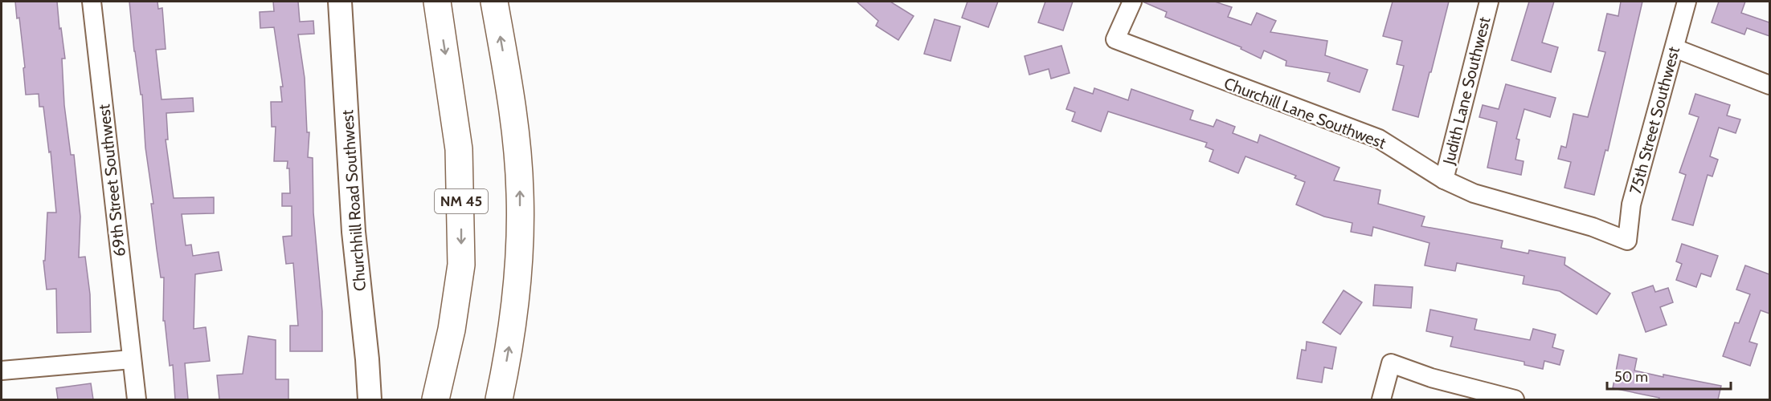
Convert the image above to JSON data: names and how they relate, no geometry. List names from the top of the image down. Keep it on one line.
{"streets":{"main road":["NM 45"],"street":["Judith Lane Southwest","Churchill Lane Southwest","75th Street Southwest","69th Street Southwest","Churchhill Road Southwest"]},"crossings":[["Judith Lane Southwest","Churchill Lane Southwest"],["Churchill Lane Southwest","75th Street Southwest"]],"scale_bar":"50 m"}
